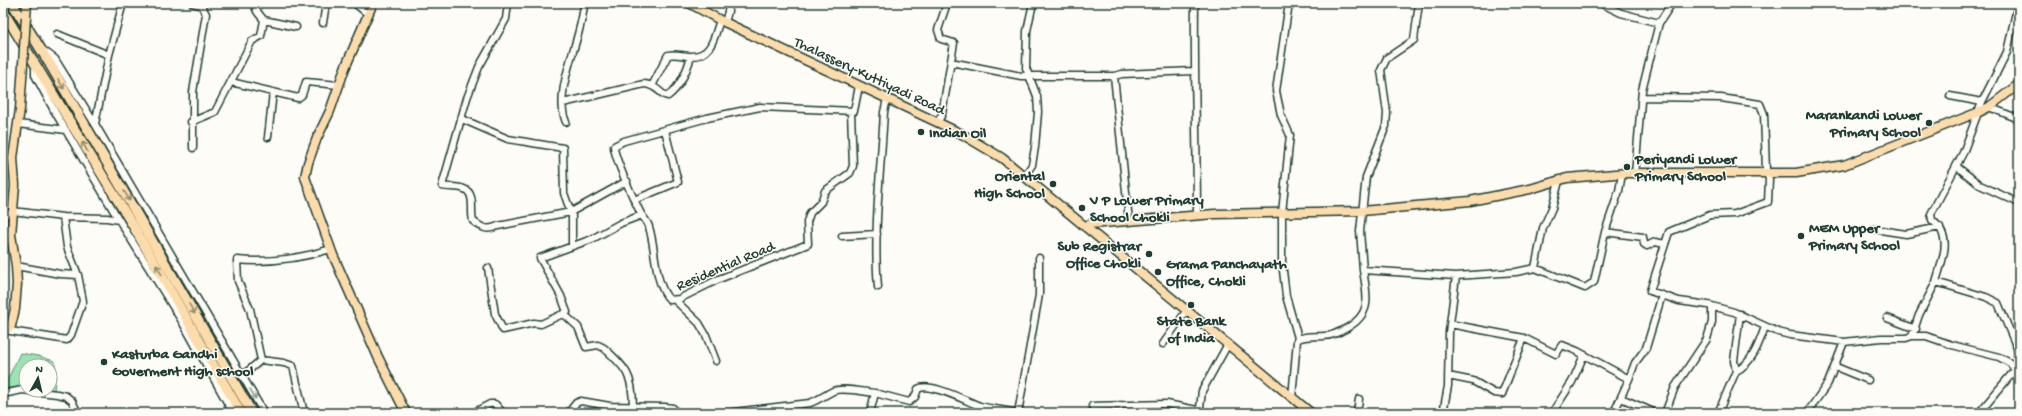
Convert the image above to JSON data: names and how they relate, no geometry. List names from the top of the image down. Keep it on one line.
{"streets":{"main road":["Thalassery-Kuttiyadi Road"],"street":["Residential Road"]},"places":["Marankandi Lower Primary School","Indian Oil","Periyandi Lower Primary School","Oriental High School","V P Lower Primary School Chokli","MEM Upper Primary School","Sub Registrar Office Chokli","Grama Panchayath Office, Chokli","State Bank of India","Kasturba Gandhi Goverment High school"],"north":"top"}
